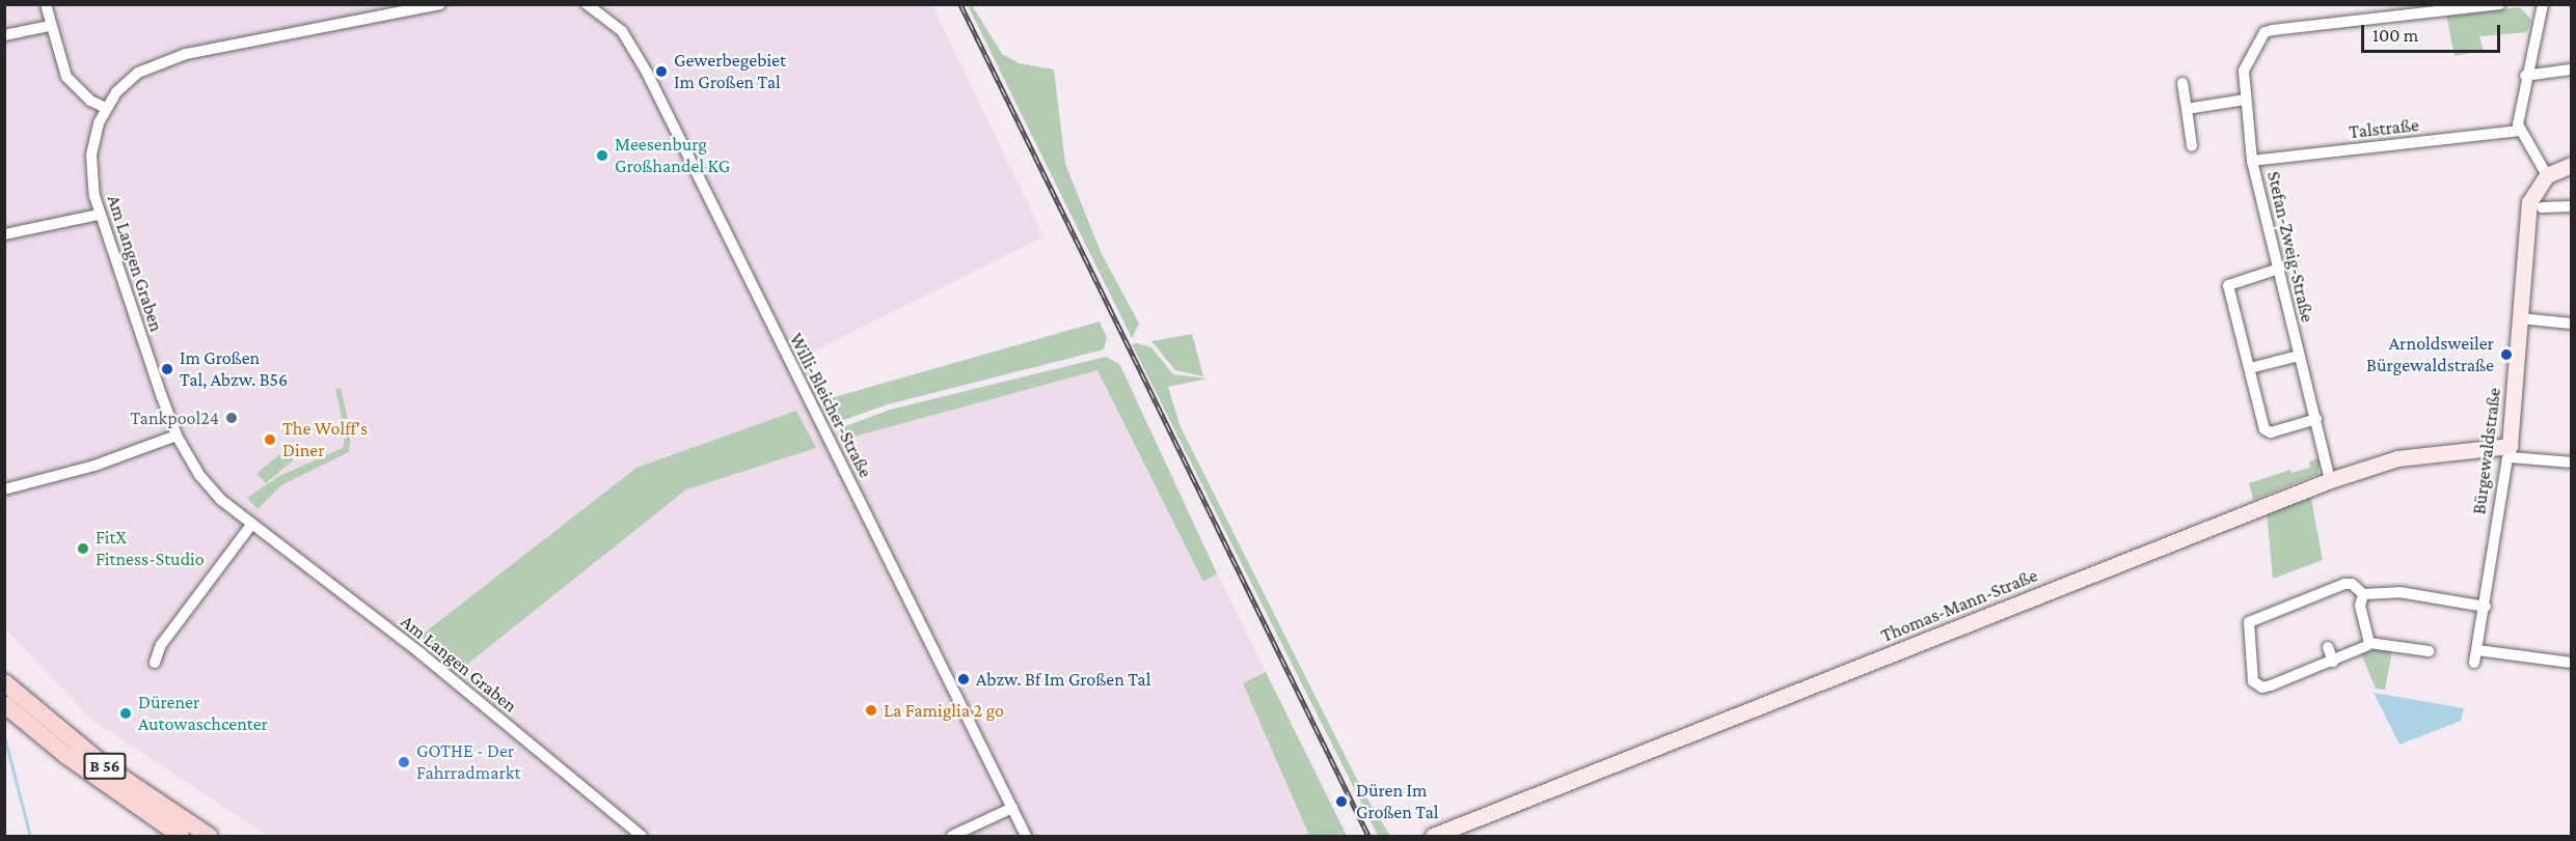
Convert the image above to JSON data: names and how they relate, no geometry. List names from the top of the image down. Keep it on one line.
{"streets":{"main road":["Bürgewaldstraße","Thomas-Mann-Straße","B 56"],"street":["Talstraße","Stefan-Zweig-Straße","Am Langen Graben","Willi-Bleicher-Straße"]},"crossings":[["Talstraße","Stefan-Zweig-Straße"],["Stefan-Zweig-Straße","Thomas-Mann-Straße"],["Bürgewaldstraße","Thomas-Mann-Straße"]],"places":["Gewerbegebiet Im Großen Tal","Meesenburg Großhandel KG","Arnoldsweiler Bürgewaldstraße","Im Großen Tal, Abzw. B56","Tankpool24","The Wolff's Diner","FitX Fitness-Studio","Abzw. Bf Im Großen Tal","La Famiglia 2 go","Dürener Autowaschcenter","GOTHE - Der Fahrradmarkt","Düren Im Großen Tal"],"scale_bar":"100 m"}
